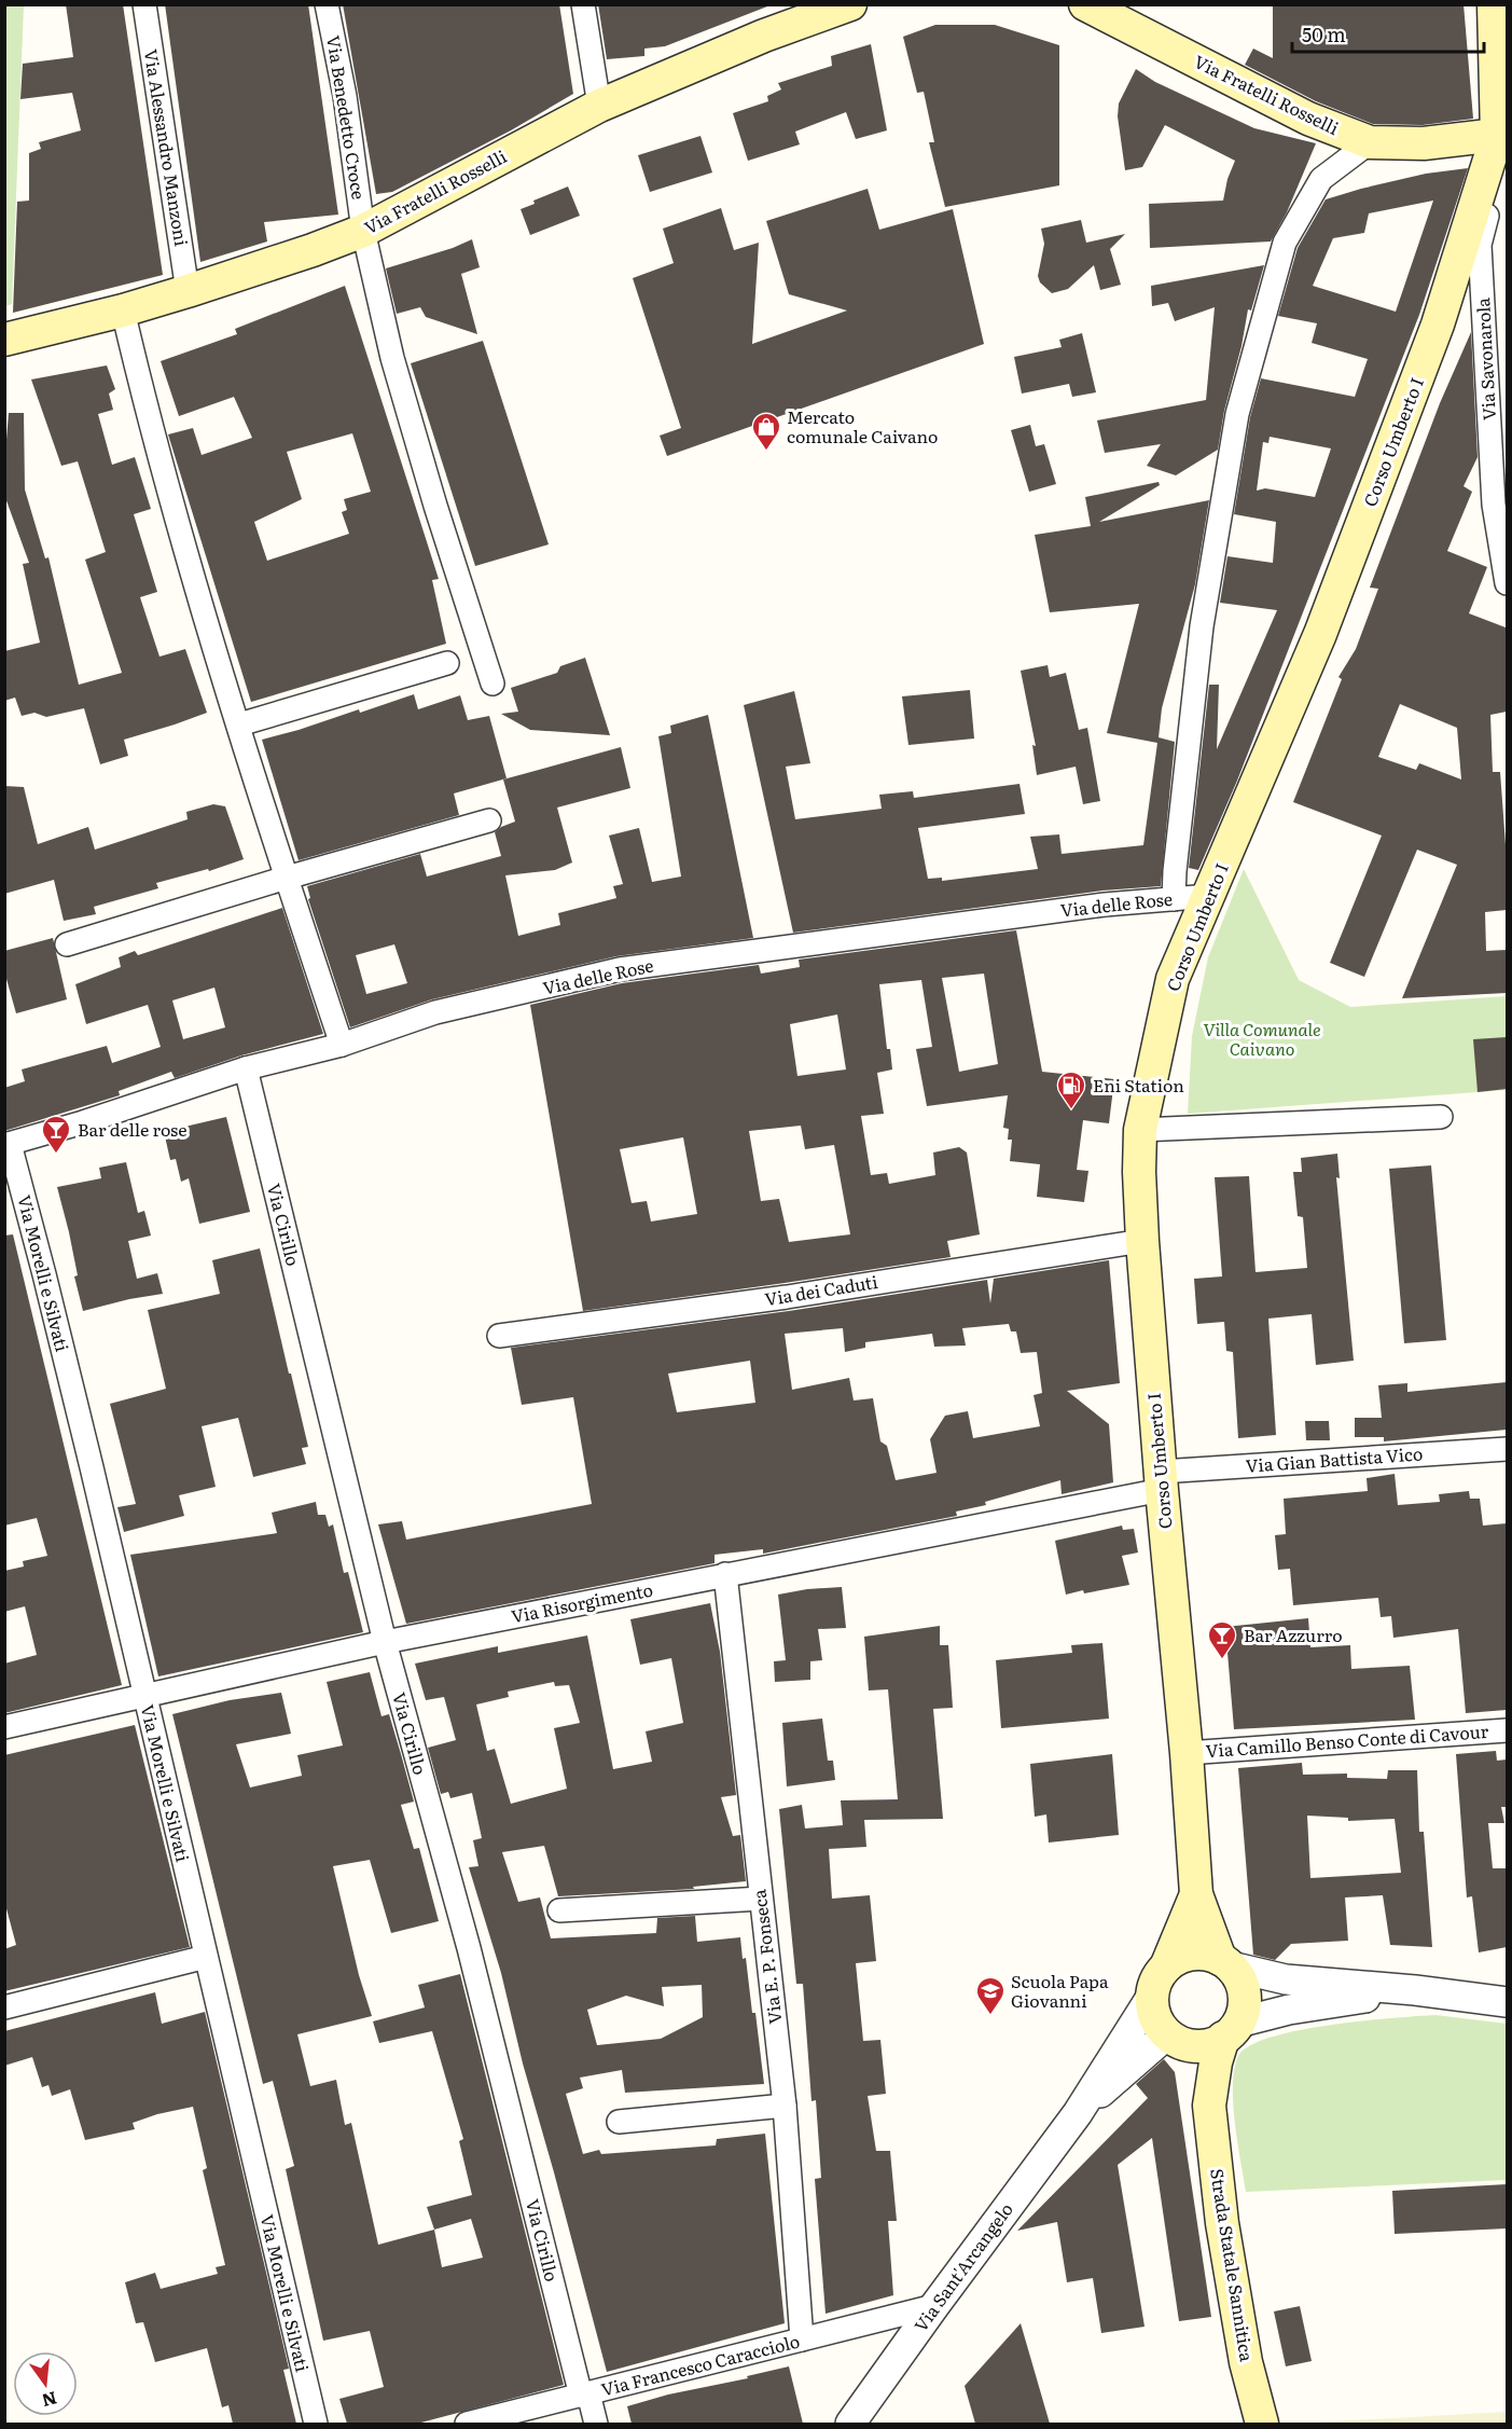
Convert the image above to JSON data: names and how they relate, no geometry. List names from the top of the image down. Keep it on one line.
{"streets":{"main road":["Via Fratelli Rosselli","Corso Umberto I","Strada Statale Sannitica"],"street":["Via Benedetto Croce","Via Alessandro Manzoni","Via Savonarola","Via delle Rose","Via Cirillo","Via Morelli e Silvati","Via dei Caduti","Via Gian Battista Vico","Via Risorgimento","Via Camillo Benso Conte di Cavour","Via E. P. Fonseca","Via Sant'Arcangelo","Via Francesco Caracciolo"]},"crossings":[["Via Fratelli Rosselli","Via Benedetto Croce"],["Via Fratelli Rosselli","Via Alessandro Manzoni"],["Via Fratelli Rosselli","Via Savonarola"],["Via Fratelli Rosselli","Corso Umberto I"],["Via Savonarola","Corso Umberto I"],["Corso Umberto I","Via delle Rose"],["Corso Umberto I","Via dei Caduti"],["Corso Umberto I","Via Gian Battista Vico"],["Corso Umberto I","Via Risorgimento"],["Corso Umberto I","Via Camillo Benso Conte di Cavour"],["Corso Umberto I","Strada Statale Sannitica"],["Via delle Rose","Via Cirillo"],["Via delle Rose","Via Morelli e Silvati"],["Via Cirillo","Via Risorgimento"],["Via Cirillo","Via Francesco Caracciolo"],["Via Morelli e Silvati","Via Risorgimento"],["Via Gian Battista Vico","Via Risorgimento"],["Via Risorgimento","Via E. P. Fonseca"],["Via E. P. Fonseca","Via Francesco Caracciolo"],["Via Sant'Arcangelo","Via Francesco Caracciolo"]],"parks":["Villa Comunale Caivano"],"places":{"shop":["Mercato comunale Caivano"],"fuel station":["Eni Station"],"bar":["Bar delle rose","Bar Azzurro"],"school or university":["Scuola Papa Giovanni"]},"scale_bar":"50 m","north":"bottom"}
